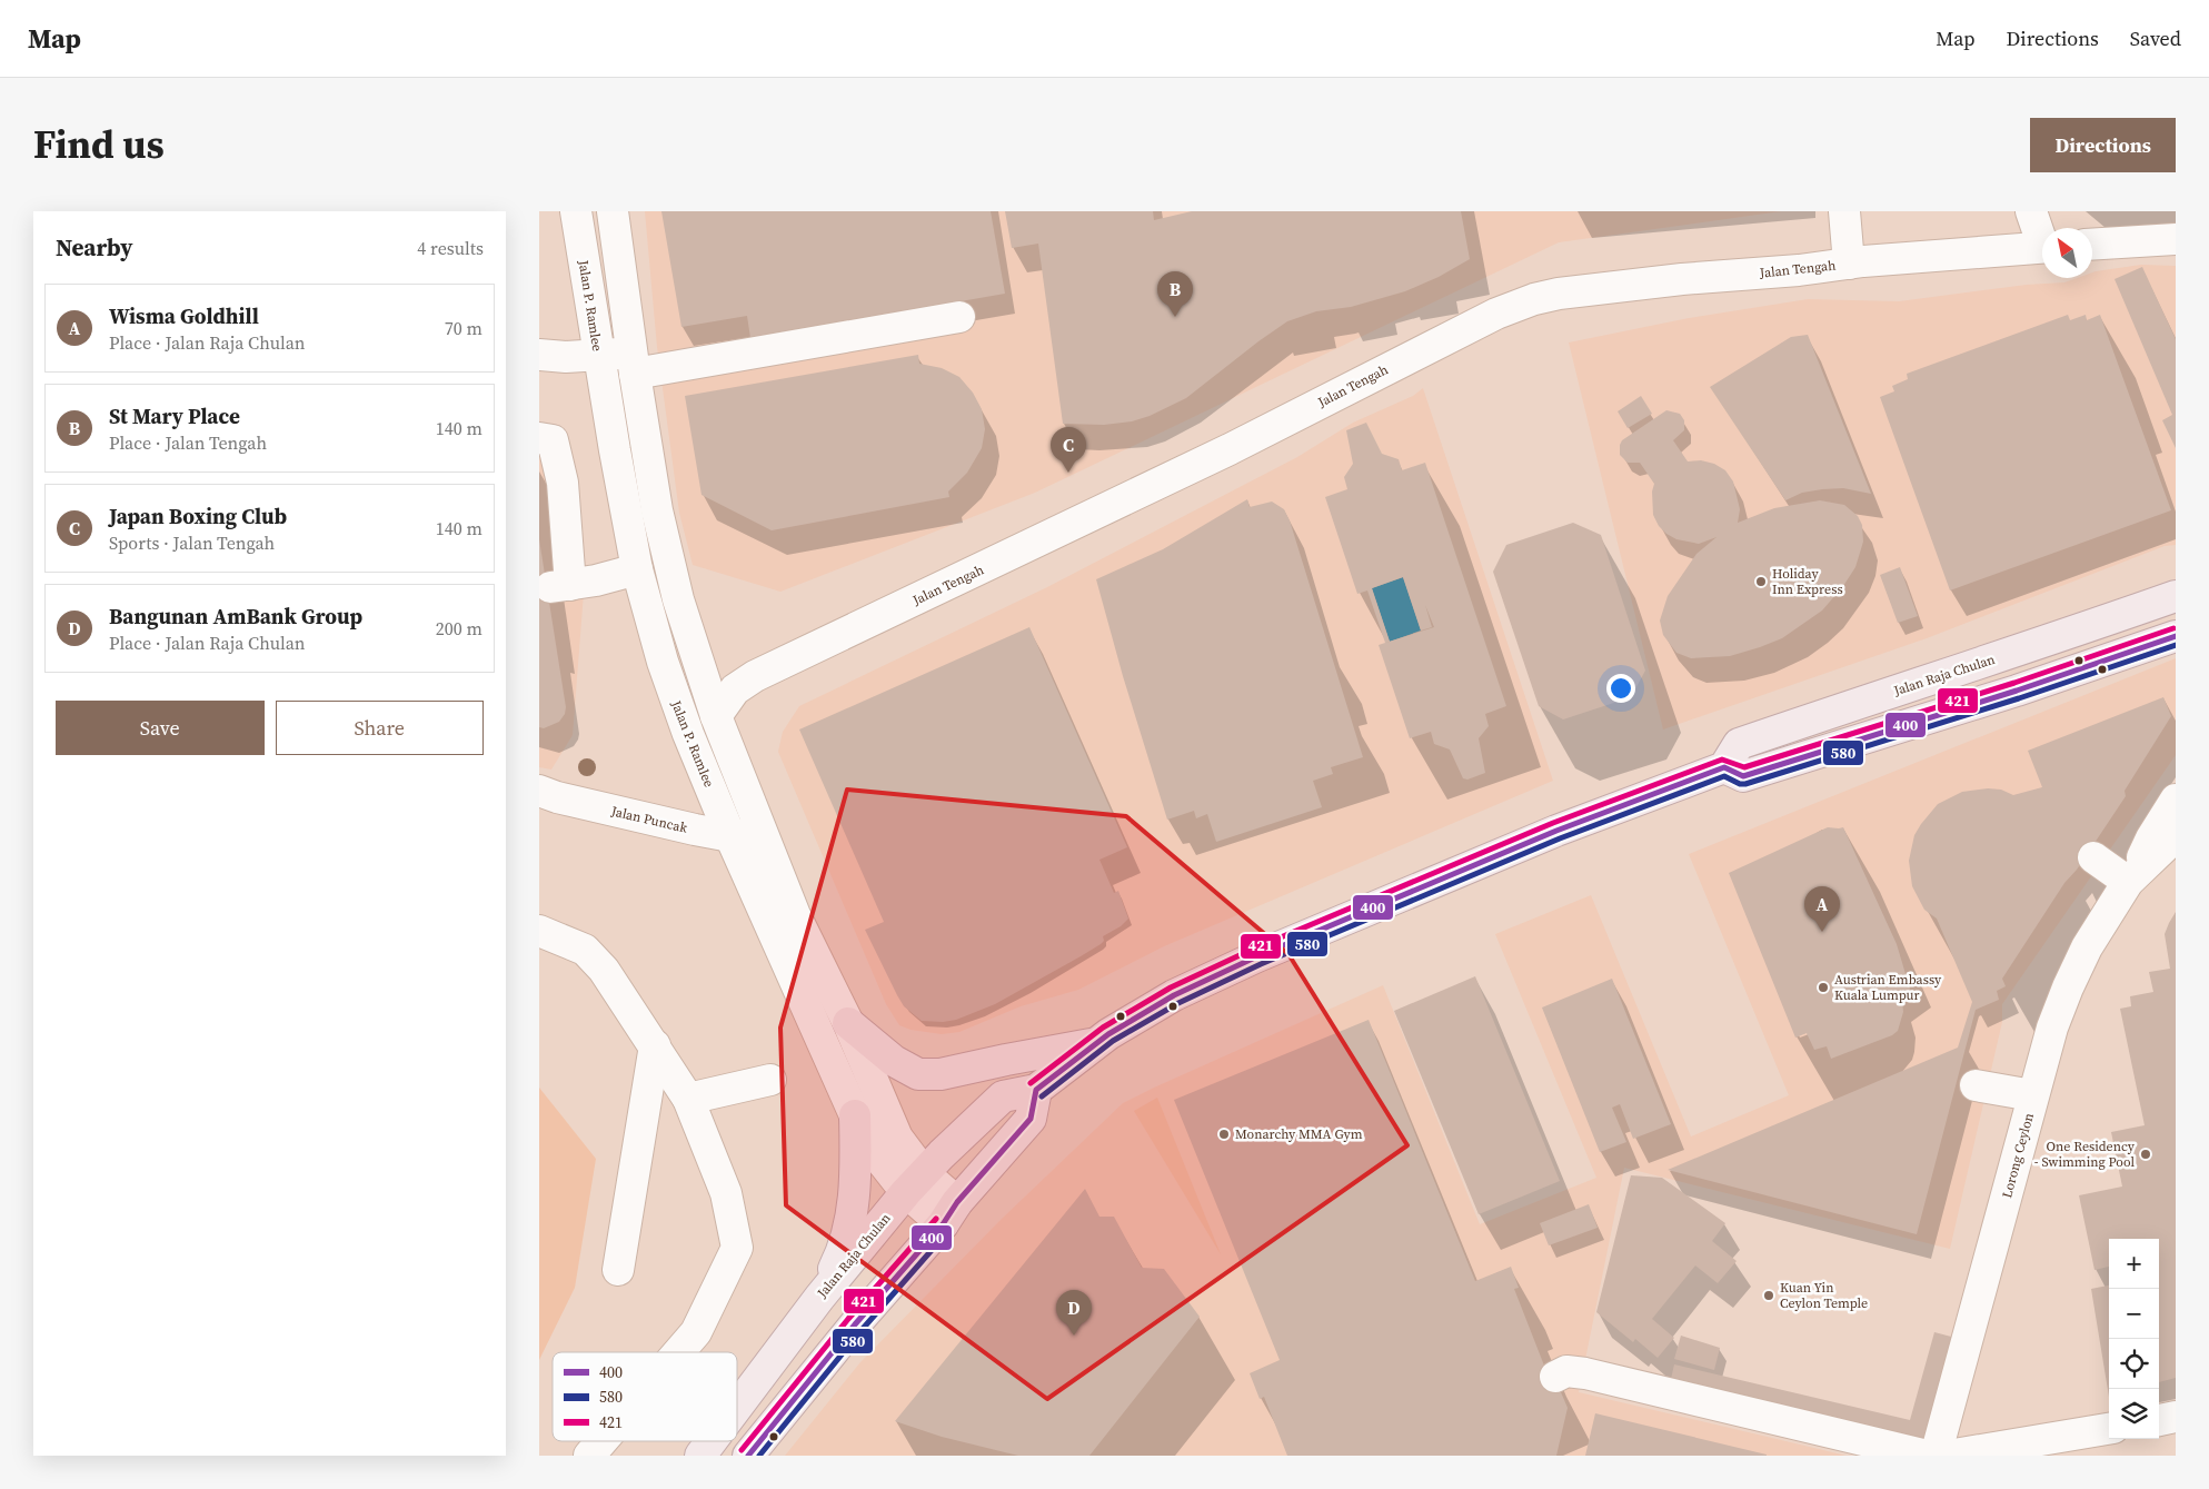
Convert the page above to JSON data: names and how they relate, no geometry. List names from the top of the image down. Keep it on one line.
{"streets":{"main road":["Jalan Raja Chulan"],"street":["Jalan Tengah","Jalan P. Ramlee","Jalan Puncak","Lorong Ceylon"]},"crossings":[["Jalan Tengah","Jalan P. Ramlee"],["Jalan P. Ramlee","Jalan Raja Chulan"],["Jalan P. Ramlee","Jalan Puncak"]],"places":["Holiday Inn Express","Austrian Embassy Kuala Lumpur","Monarchy MMA Gym","One Residency - Swimming Pool","Kuan Yin Ceylon Temple"],"lines":["transit line 421","transit line 400","transit line 580"],"legend":["400","580","421"],"north":"top left","page":{"header":"Map","nav":["Map","Directions","Saved"],"title":"Find us","buttons":["Directions",["Save","Share"]],"heading":["Nearby","4 results"],"pins":["B","C","A","D"],"list":[{"mark":"A","name":"Wisma Goldhill","note":"Place · Jalan Raja Chulan","value":"70 m"},{"mark":"B","name":"St Mary Place","note":"Place · Jalan Tengah","value":"140 m"},{"mark":"C","name":"Japan Boxing Club","note":"Sports · Jalan Tengah","value":"140 m"},{"mark":"D","name":"Bangunan AmBank Group","note":"Place · Jalan Raja Chulan","value":"200 m"}],"map_buttons":["+","−"]}}
